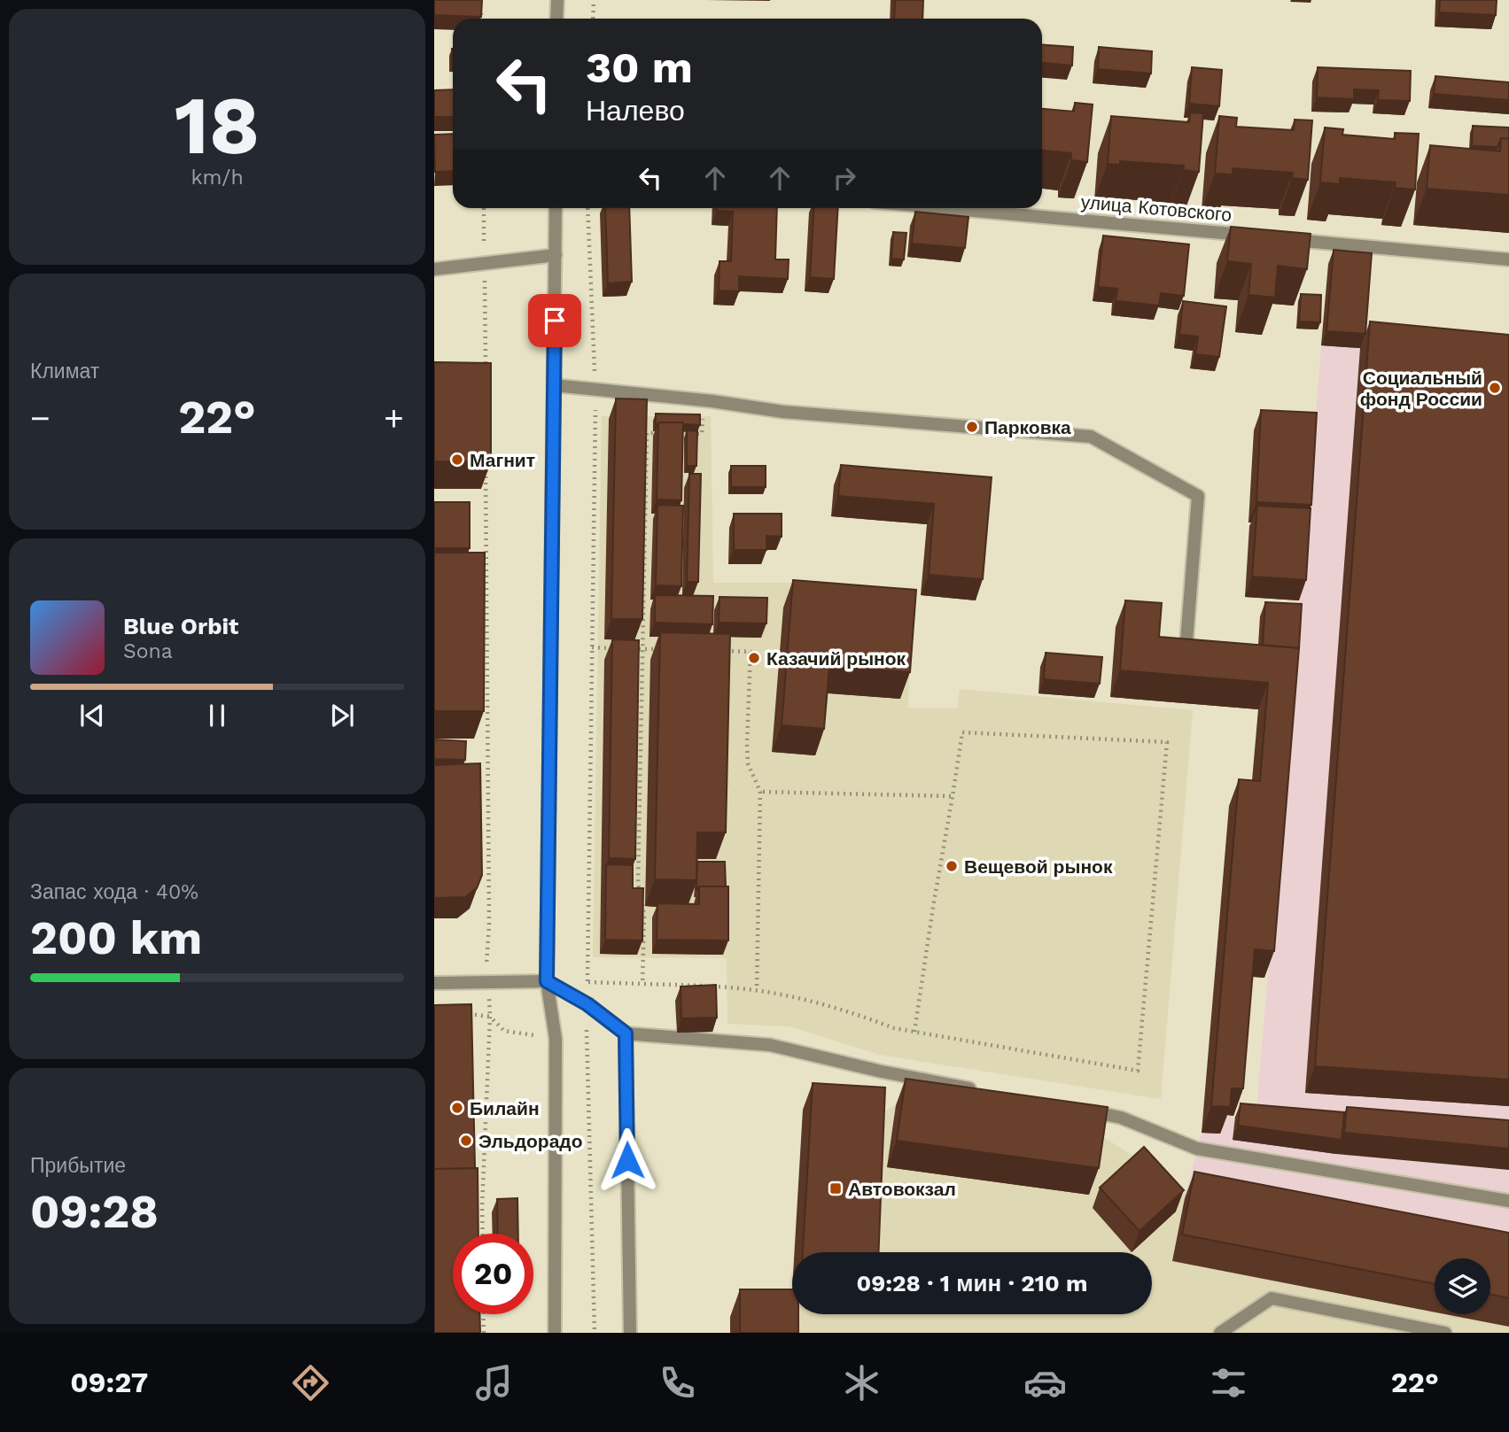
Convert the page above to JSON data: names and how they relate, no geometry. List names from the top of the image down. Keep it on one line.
{"streets":{"street":["улица Котовского"]},"places":{"other":["Социальный фонд России","Парковка","Магнит","Казачий рынок","Вещевой рынок","Билайн","Эльдорадо"],"transit":["Автовокзал"]},"page":{"tile":[["18","km/h"],"Климат",["Запас хода · 40%","200 km"],["Прибытие","09:28"]],"turn":["30 m","Налево"],"heat":["−","22°","+"],"song":["Blue Orbit","Sona"],"limit":"20","trip":"09:28 · 1 мин · 210 m","tabs":["09:27","22°"]}}
